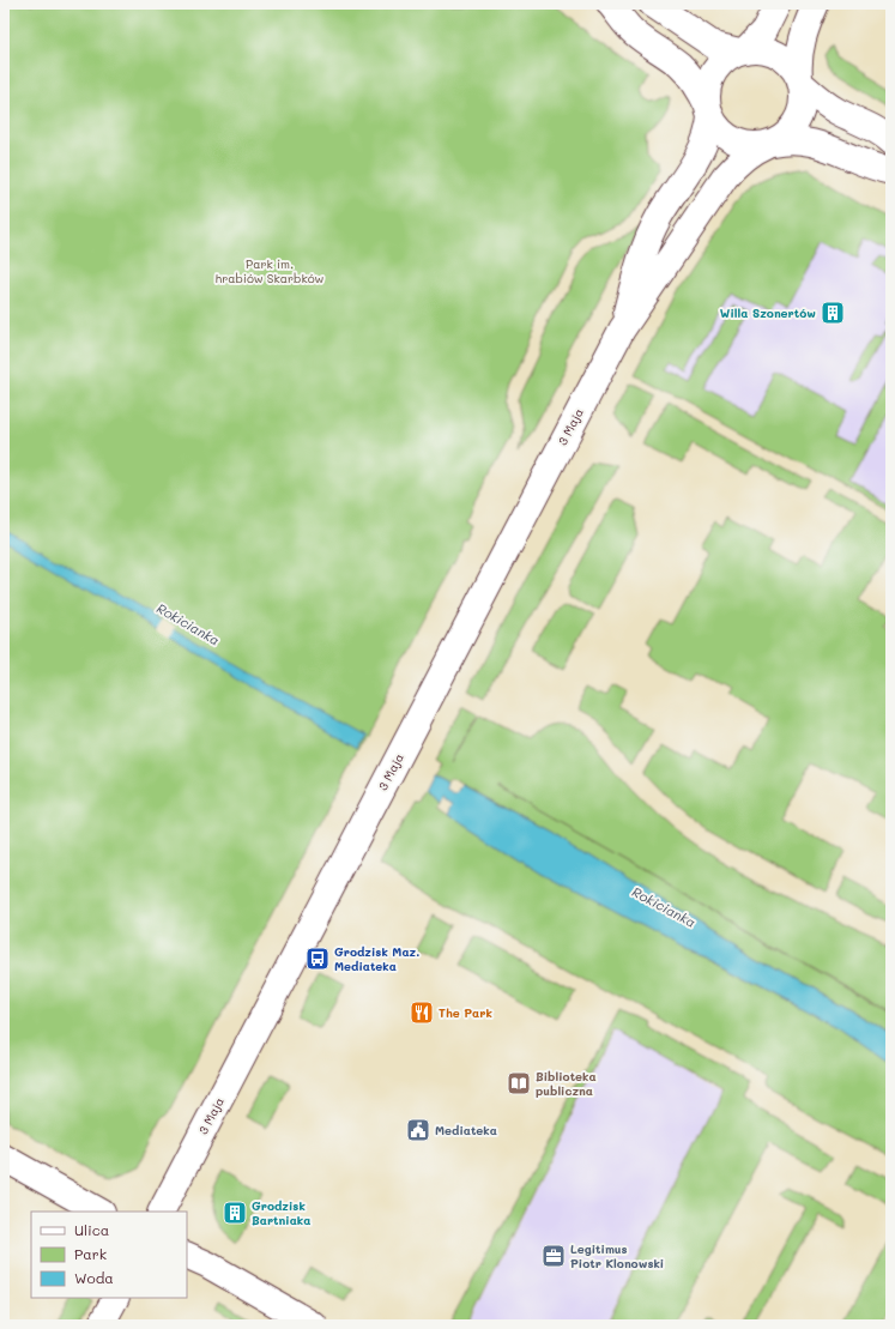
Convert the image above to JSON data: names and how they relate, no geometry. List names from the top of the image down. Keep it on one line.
{"streets":{"street":["3 Maja"]},"water":["Rokicianka"],"parks":["Park im. hrabiów Skarbków"],"places":{"building":["Willa Szonertów","Grodzisk Bartniaka"],"bus stop":["Grodzisk Maz. Mediateka"],"restaurant":["The Park"],"library":["Biblioteka publiczna"],"public building":["Mediateka"],"office":["Legitimus Piotr Klonowski"]},"legend":["Ulica","Park","Woda"]}
